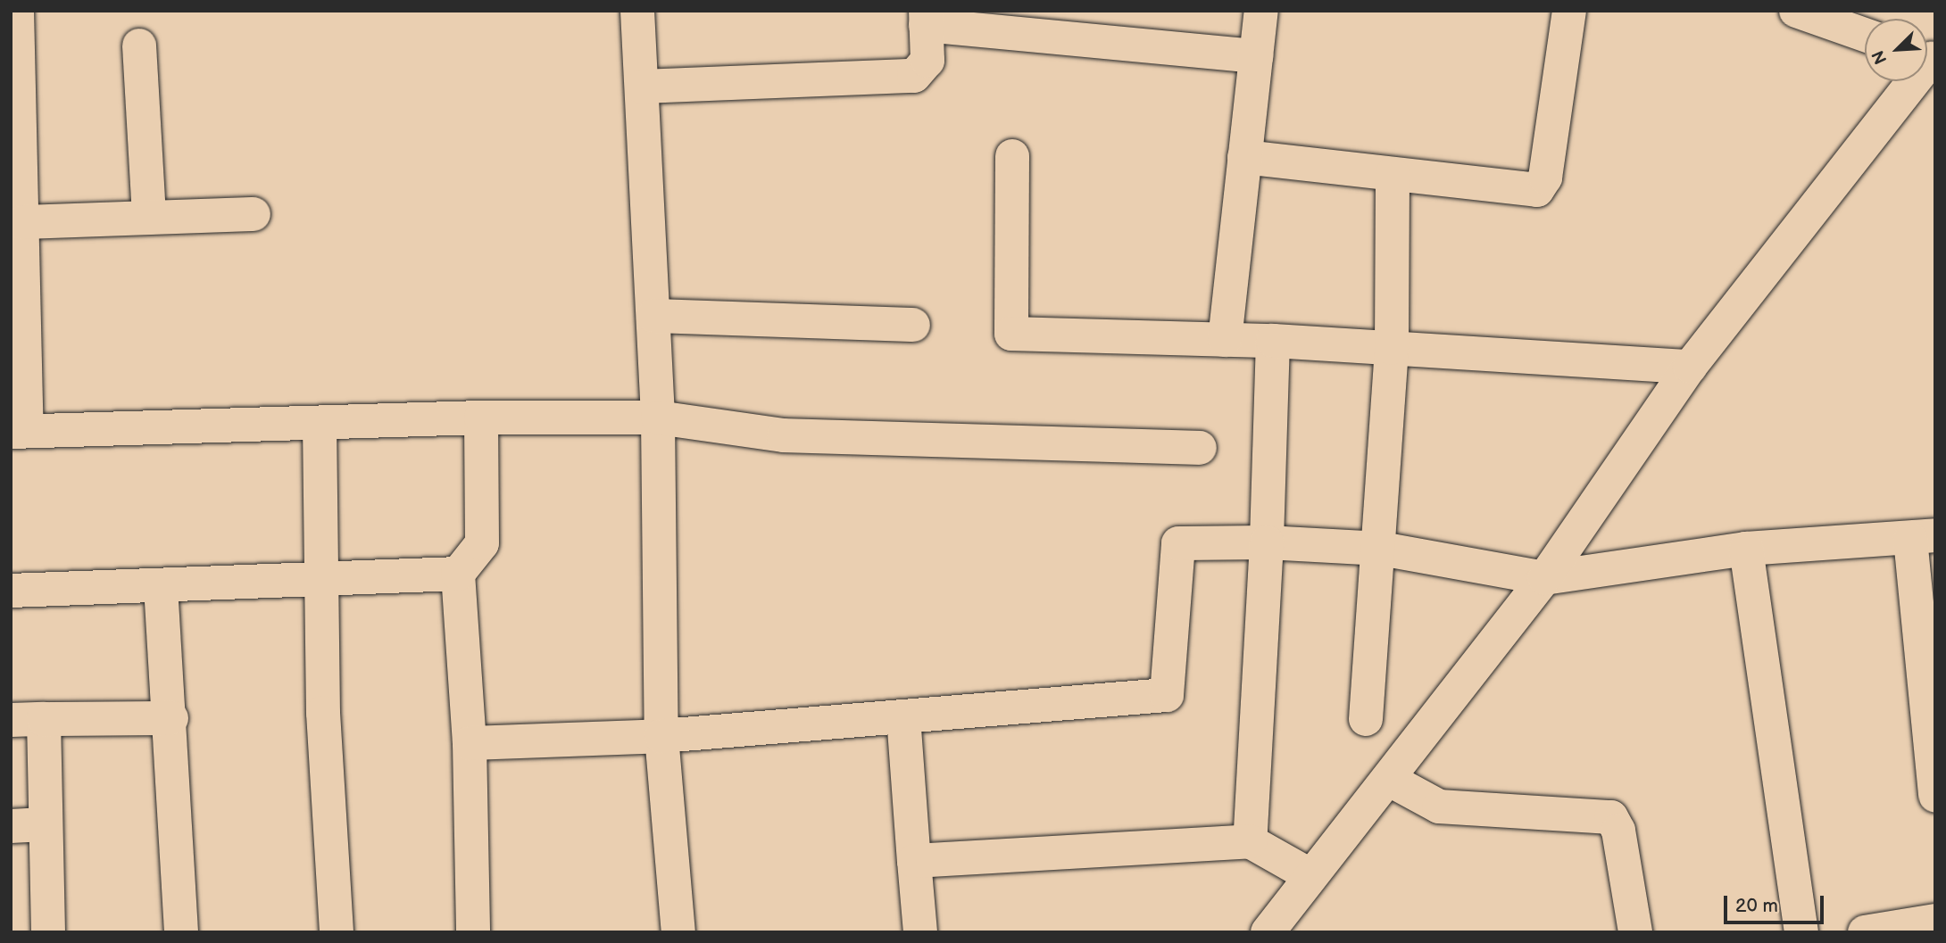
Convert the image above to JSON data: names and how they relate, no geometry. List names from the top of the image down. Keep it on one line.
{"scale_bar":"20 m","north":"bottom left"}
